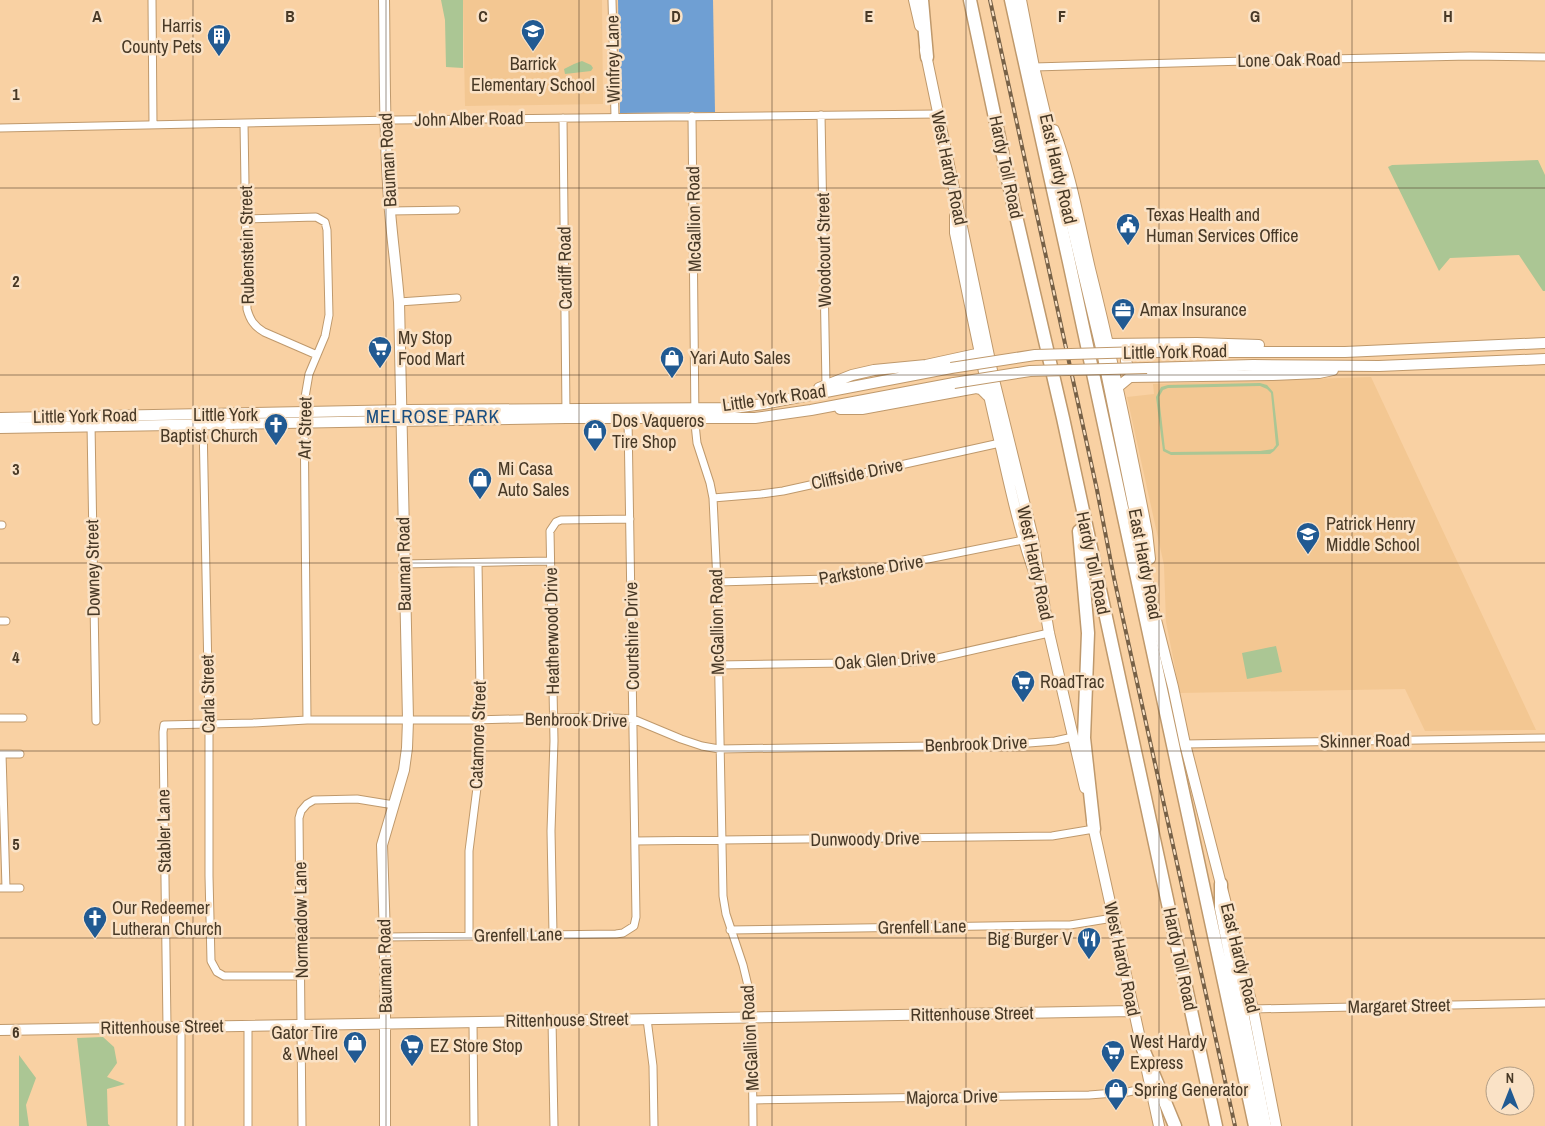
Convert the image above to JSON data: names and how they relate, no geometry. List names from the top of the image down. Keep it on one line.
{"streets":{"highway":["Hardy Toll Road"],"main road":["Bauman Road","West Hardy Road","East Hardy Road","Little York Road","Rittenhouse Street"],"street":["Winfrey Lane","Lone Oak Road","John Alber Road","McGallion Road","Rubenstein Street","Woodcourt Street","Cardiff Road","Art Street","Cliffside Drive","Downey Street","Parkstone Drive","Heatherwood Drive","Courtshire Drive","Oak Glen Drive","Carla Street","Benbrook Drive","Catamore Street","Skinner Road","Stabler Lane","Dunwoody Drive","Normeadow Lane","Grenfell Lane","Margaret Street","Majorca Drive"]},"crossings":[["Winfrey Lane","John Alber Road"],["Lone Oak Road","East Hardy Road"],["John Alber Road","Bauman Road"],["John Alber Road","West Hardy Road"],["John Alber Road","McGallion Road"],["John Alber Road","Rubenstein Street"],["John Alber Road","Woodcourt Street"],["John Alber Road","Cardiff Road"],["Bauman Road","Little York Road"],["Bauman Road","Benbrook Drive"],["Bauman Road","Normeadow Lane"],["Bauman Road","Grenfell Lane"],["Bauman Road","Rittenhouse Street"],["West Hardy Road","Little York Road"],["West Hardy Road","Oak Glen Drive"],["West Hardy Road","Benbrook Drive"],["West Hardy Road","Dunwoody Drive"],["West Hardy Road","Grenfell Lane"],["West Hardy Road","Rittenhouse Street"],["West Hardy Road","Majorca Drive"],["East Hardy Road","Little York Road"],["East Hardy Road","Skinner Road"],["East Hardy Road","Margaret Street"],["McGallion Road","Little York Road"],["McGallion Road","Cliffside Drive"],["McGallion Road","Parkstone Drive"],["McGallion Road","Oak Glen Drive"],["McGallion Road","Benbrook Drive"],["McGallion Road","Dunwoody Drive"],["McGallion Road","Grenfell Lane"],["McGallion Road","Rittenhouse Street"],["McGallion Road","Majorca Drive"],["Rubenstein Street","Art Street"],["Cardiff Road","Little York Road"],["Little York Road","Art Street"],["Little York Road","Downey Street"],["Little York Road","Courtshire Drive"],["Little York Road","Carla Street"],["Art Street","Benbrook Drive"],["Heatherwood Drive","Courtshire Drive"],["Heatherwood Drive","Benbrook Drive"],["Heatherwood Drive","Grenfell Lane"],["Courtshire Drive","Benbrook Drive"],["Courtshire Drive","Dunwoody Drive"],["Courtshire Drive","Grenfell Lane"],["Carla Street","Benbrook Drive"],["Carla Street","Normeadow Lane"],["Benbrook Drive","Catamore Street"],["Benbrook Drive","Stabler Lane"],["Catamore Street","Grenfell Lane"],["Stabler Lane","Rittenhouse Street"],["Normeadow Lane","Rittenhouse Street"]],"districts":["MELROSE PARK"],"places":{"school or university":["Barrick Elementary School","Patrick Henry Middle School"],"building":["Harris County Pets"],"public building":["Texas Health and Human Services Office"],"office":["Amax Insurance"],"supermarket":["My Stop Food Mart","RoadTrac","EZ Store Stop","West Hardy Express"],"shop":["Yari Auto Sales","Dos Vaqueros Tire Shop","Mi Casa Auto Sales","Gator Tire & Wheel","Spring Generator"],"church":["Little York Baptist Church","Our Redeemer Lutheran Church"],"restaurant":["Big Burger V"]},"north":"top","grid":{"columns":["A","B","C","D","E","F","G","H"],"rows":["1","2","3","4","5","6"]}}
